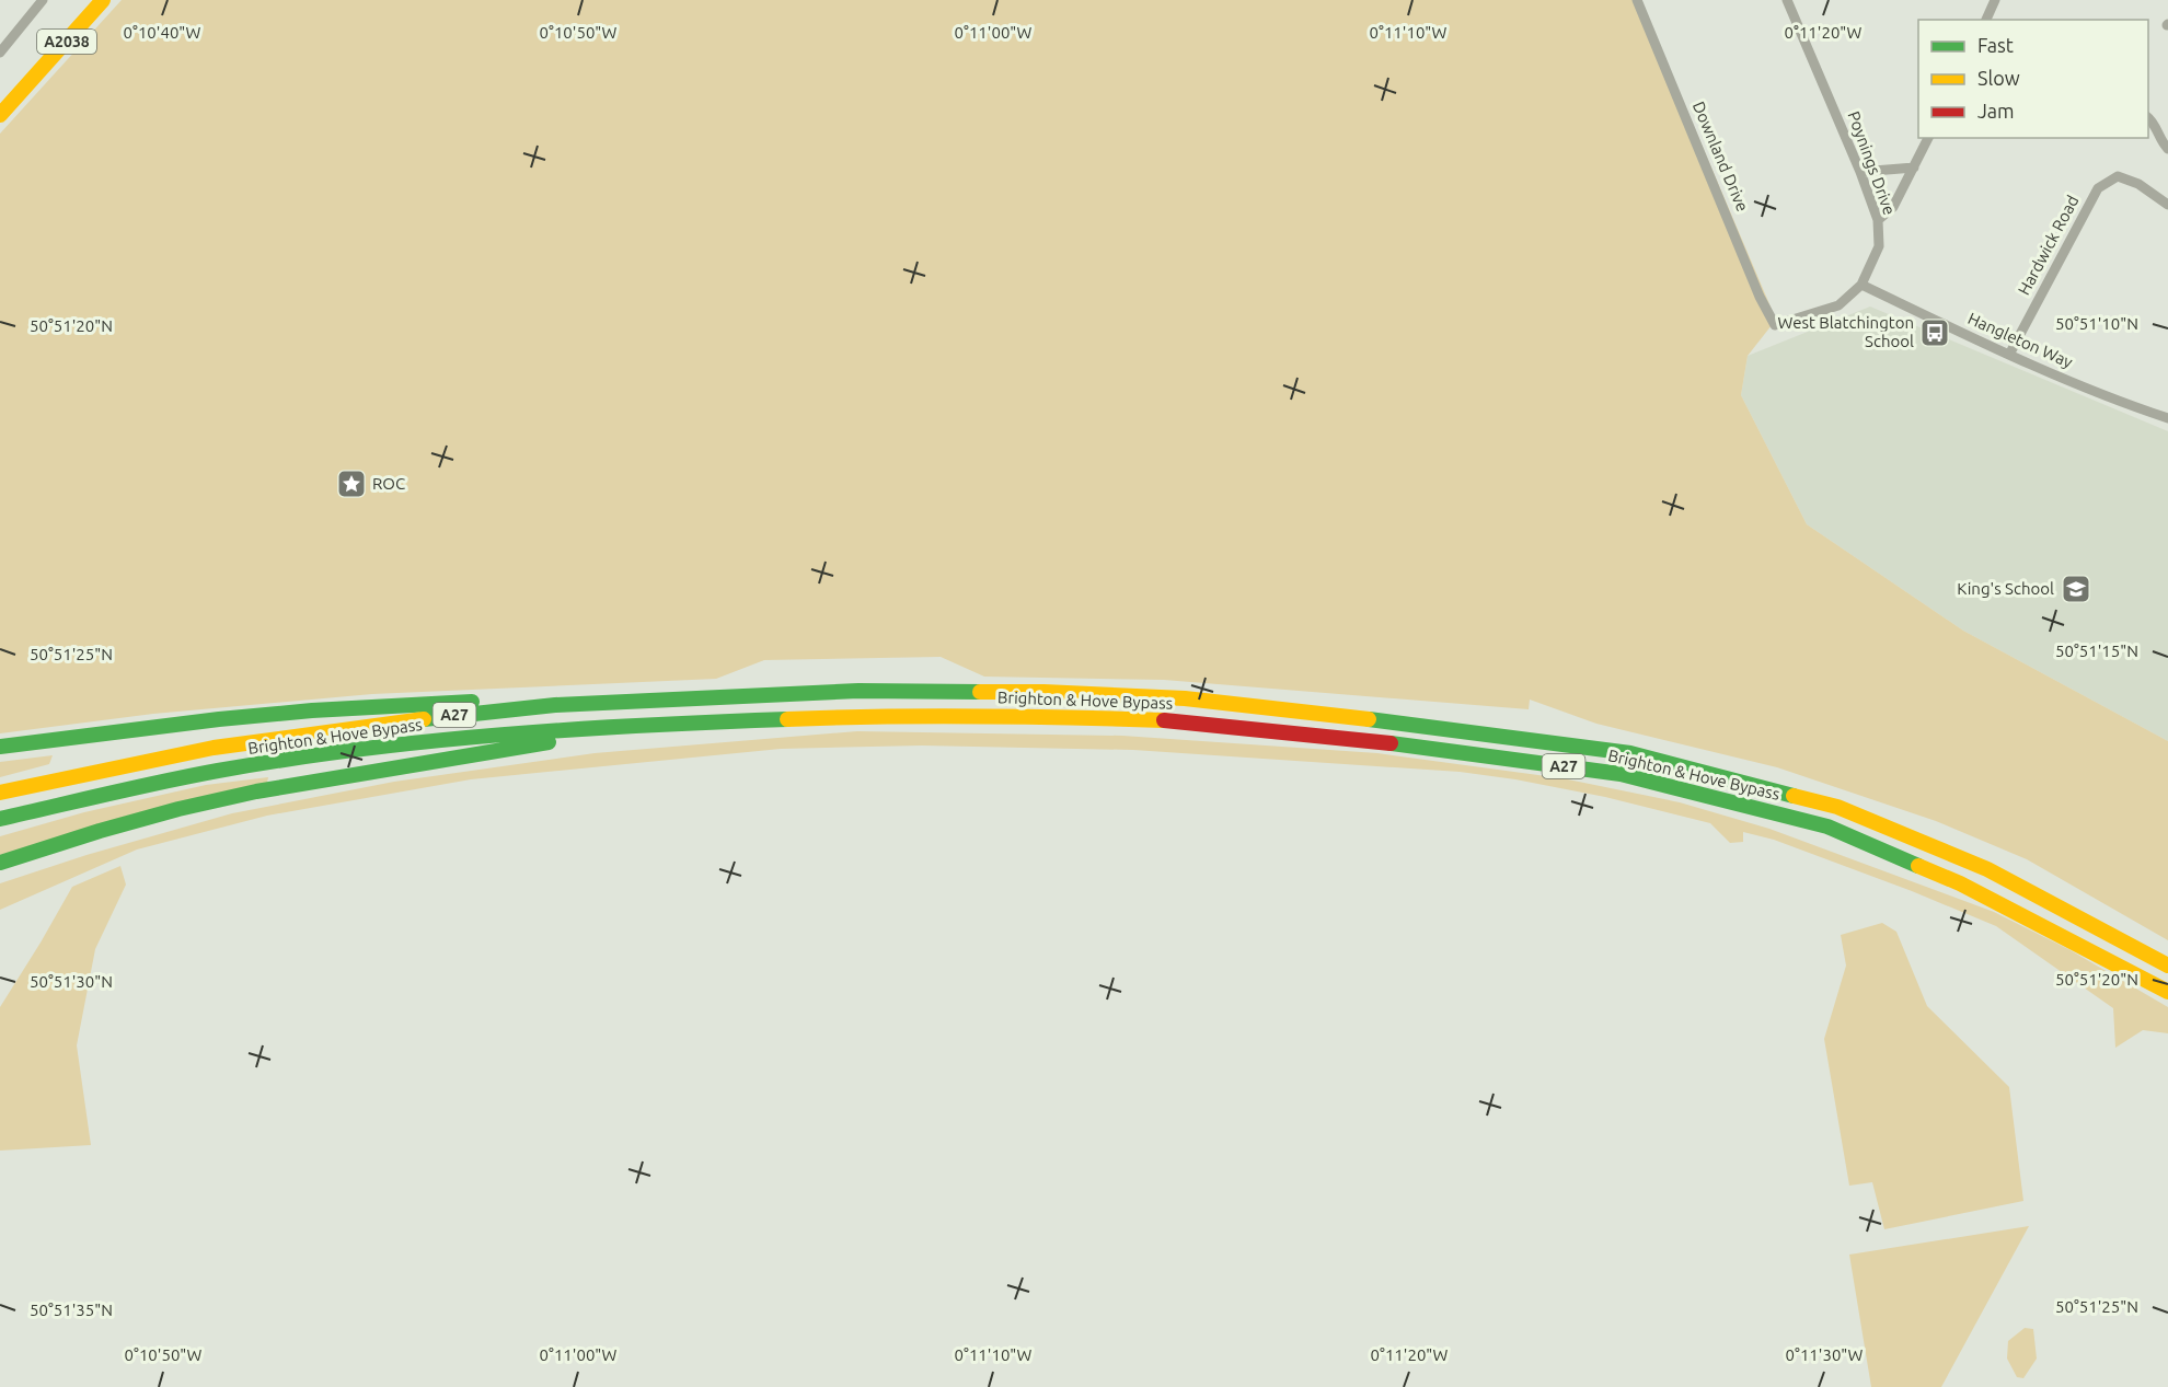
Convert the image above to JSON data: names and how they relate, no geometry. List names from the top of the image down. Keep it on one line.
{"streets":{"main road":["A2038","Brighton & Hove Bypass","A27"],"street":["Downland Drive","Poynings Drive","Hardwick Road","Hangleton Way"]},"crossings":[["Downland Drive","Poynings Drive"],["Poynings Drive","Hangleton Way"],["Hardwick Road","Hangleton Way"],["Brighton & Hove Bypass","A27"]],"places":{"bus stop":["West Blatchington School"],"place":["ROC"],"school or university":["King's School"]},"legend":["Fast","Slow","Jam"],"coordinates":["0°10'40\"W","0°10'50\"W","0°11'00\"W","0°11'10\"W","0°11'20\"W","50°51'10\"N","50°51'20\"N","50°51'15\"N","50°51'25\"N","50°51'30\"N","50°51'35\"N","0°11'30\"W"]}
